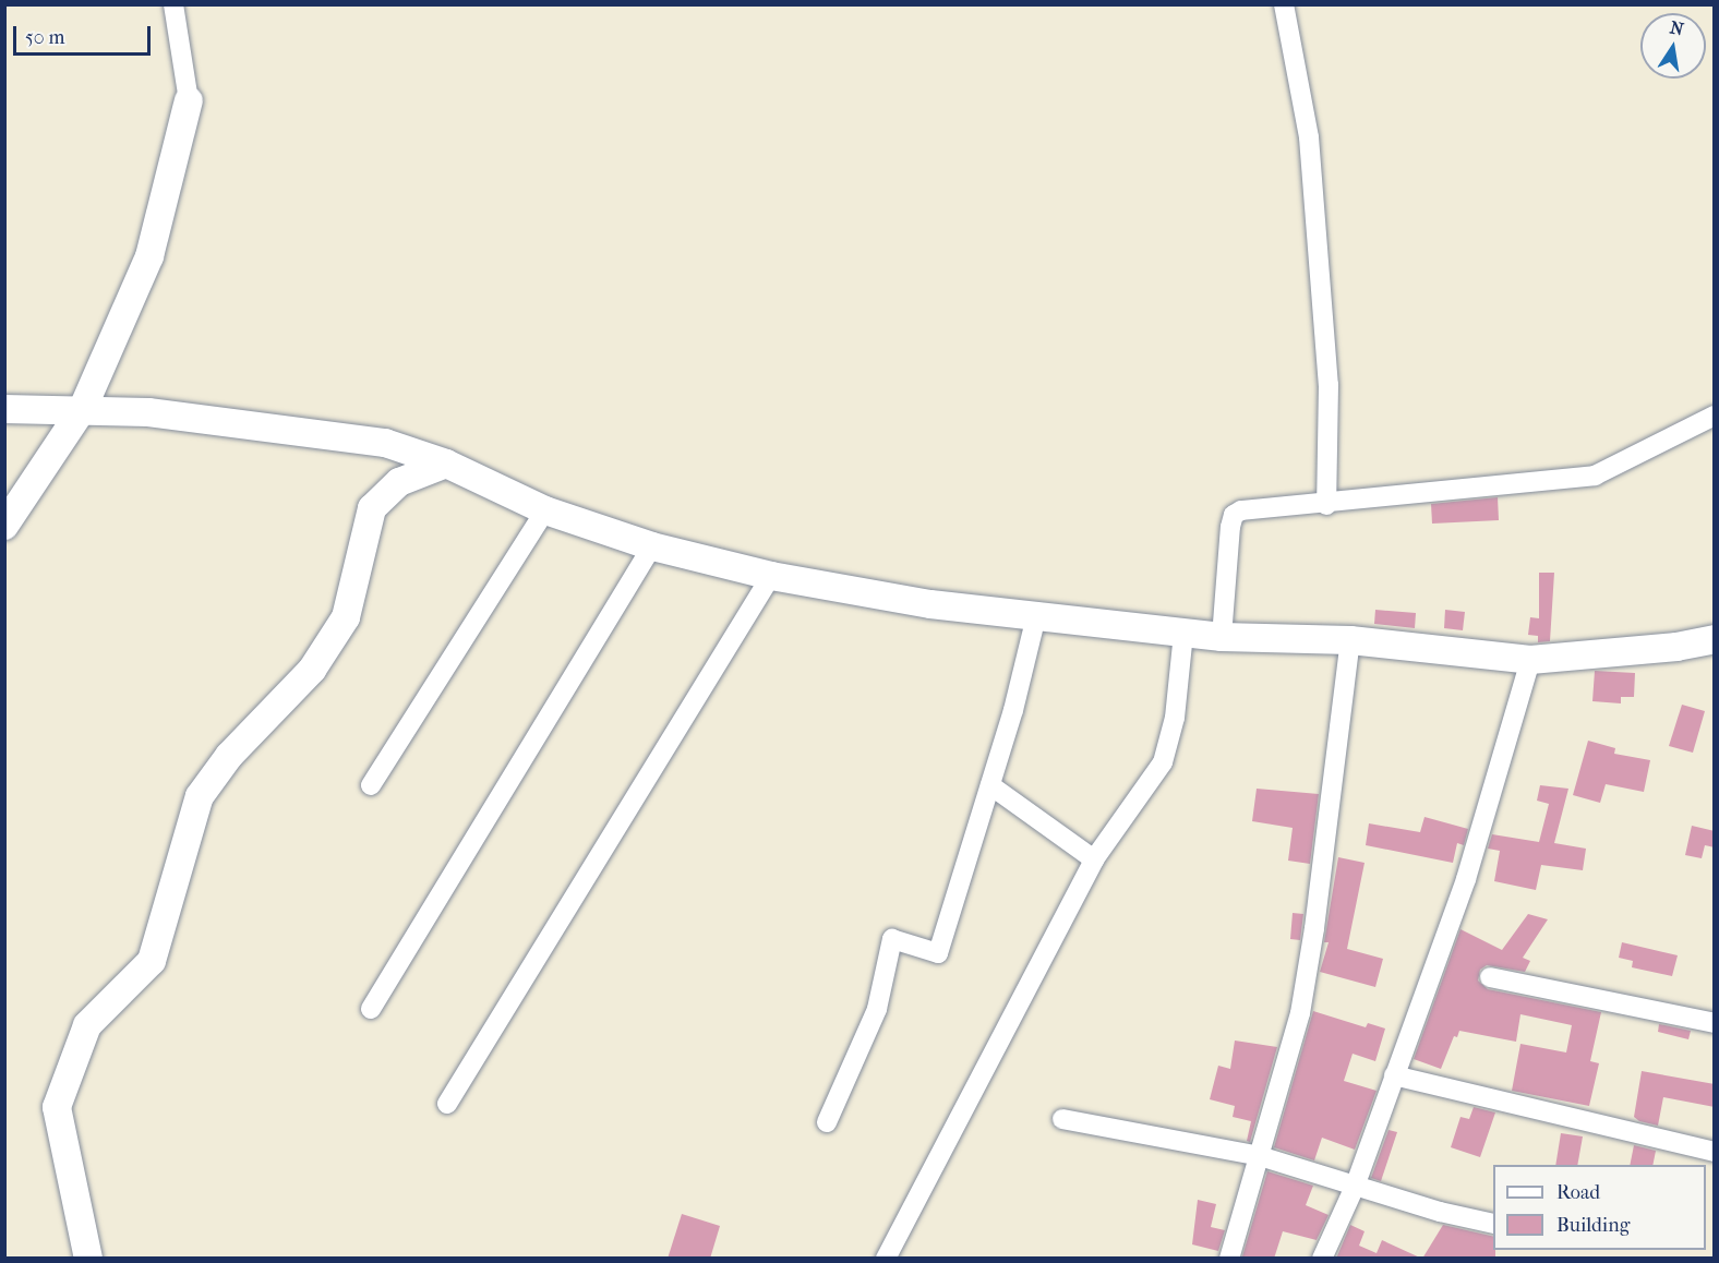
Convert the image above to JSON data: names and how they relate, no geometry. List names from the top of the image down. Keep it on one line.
{"legend":["Road","Building"],"scale_bar":"50 m","north":"top"}
